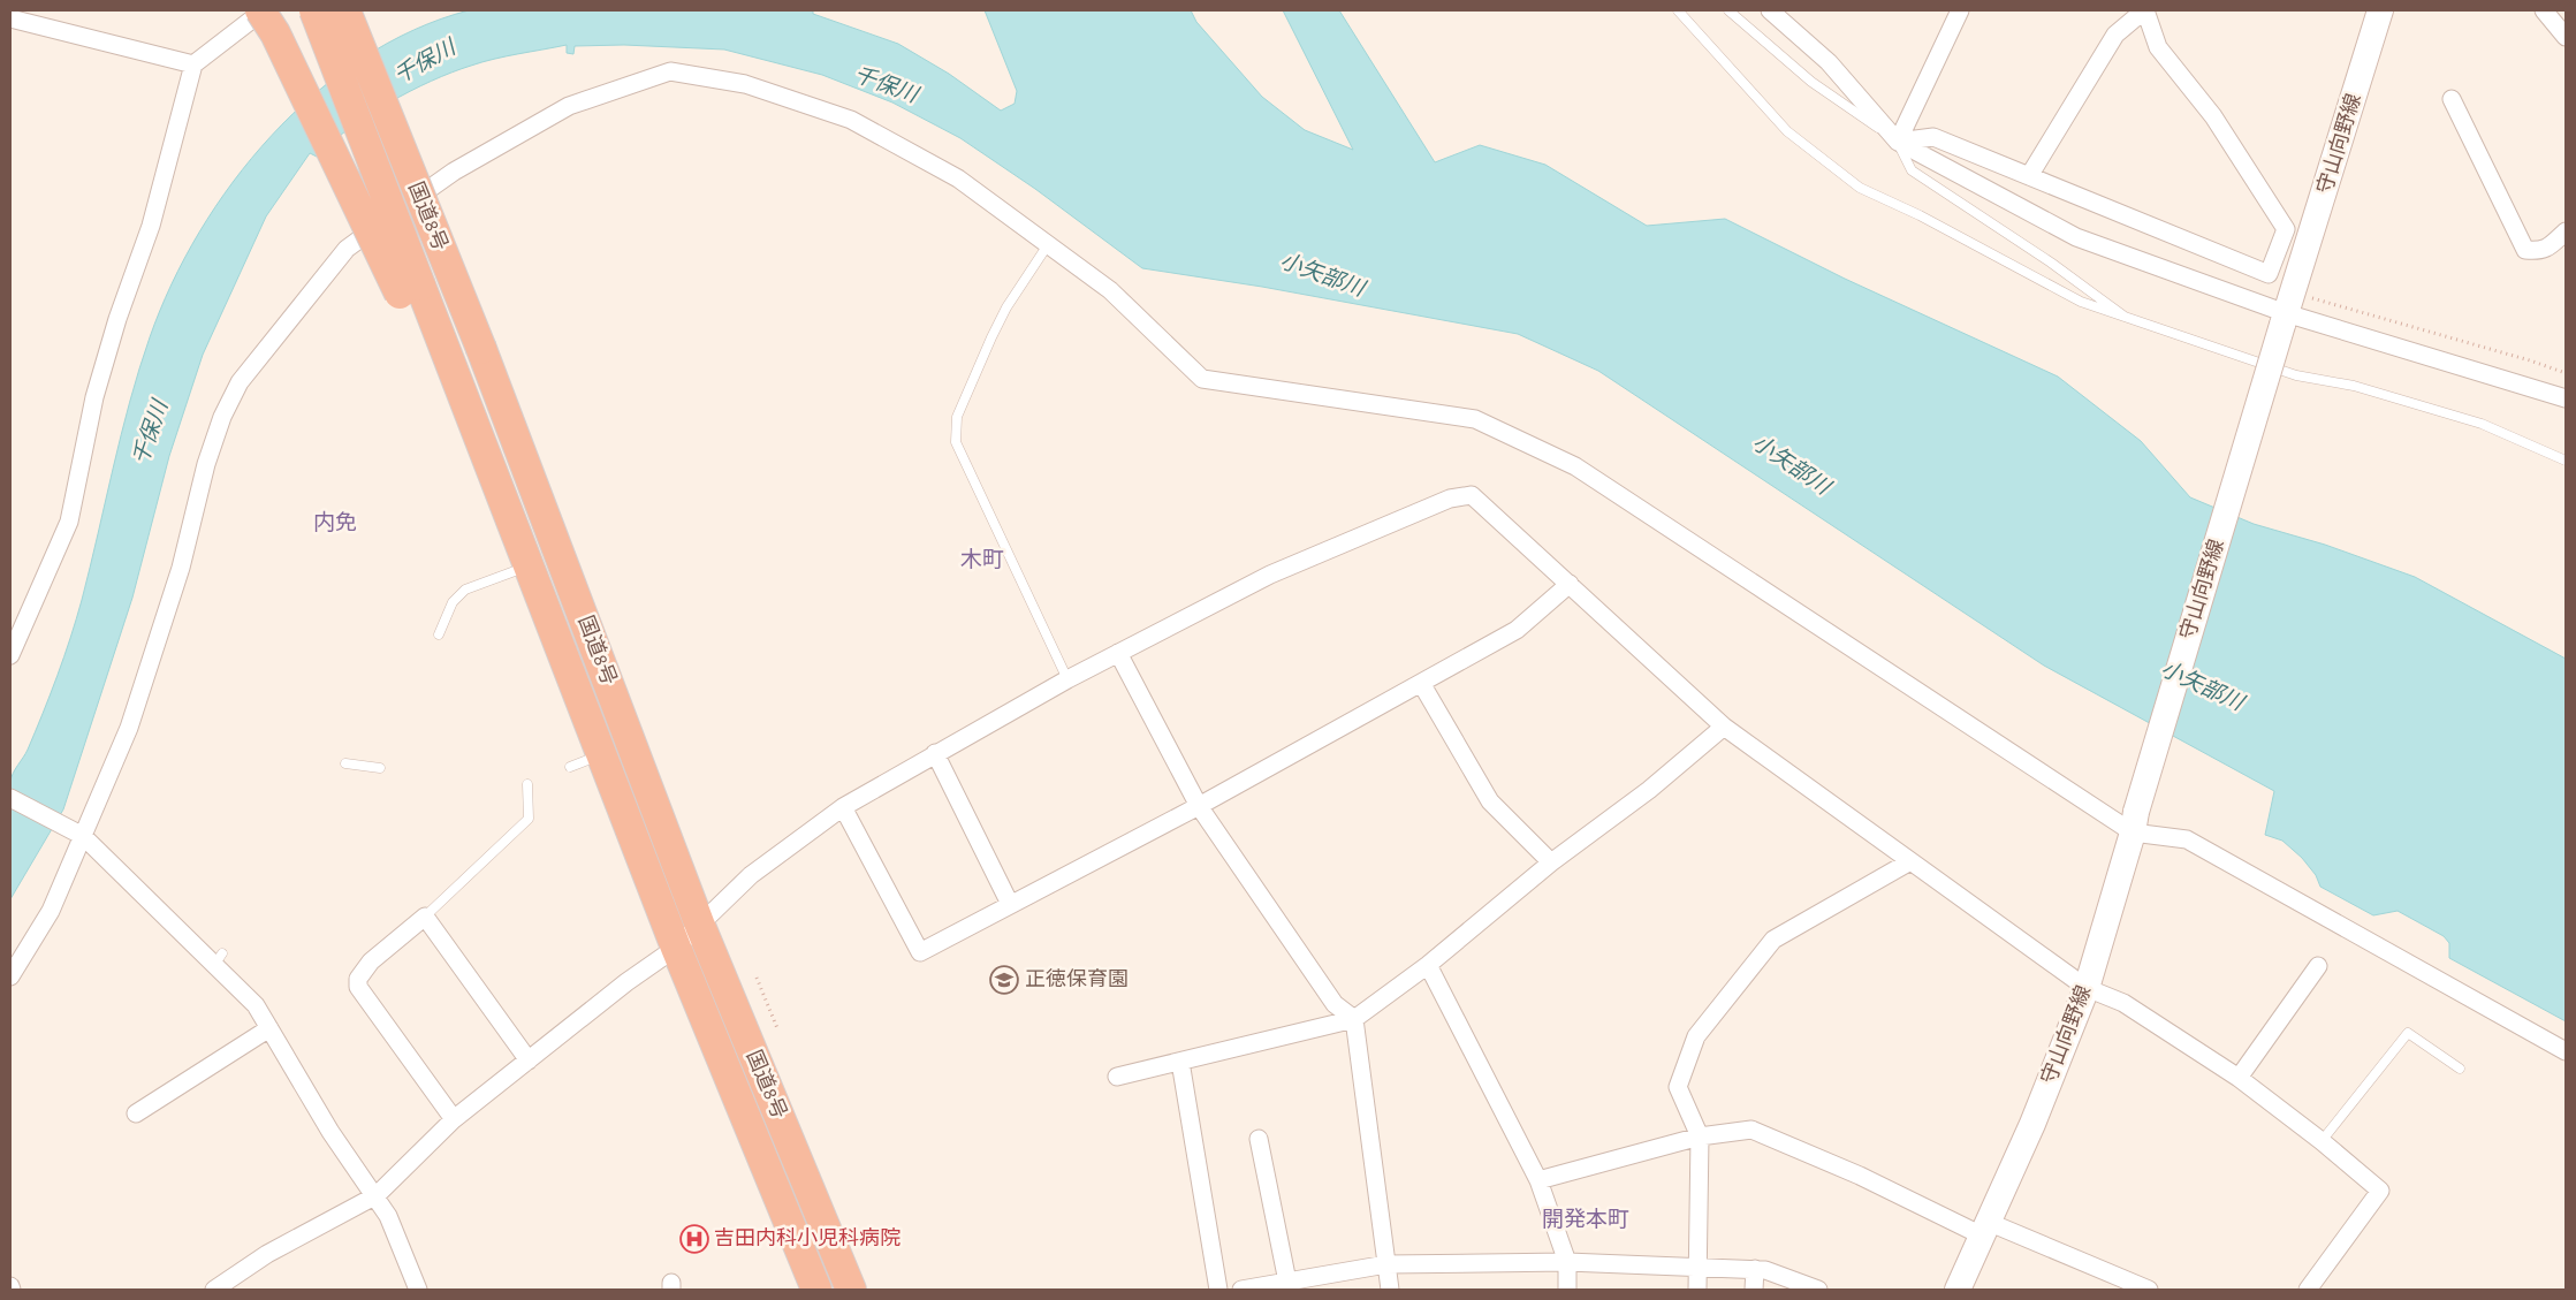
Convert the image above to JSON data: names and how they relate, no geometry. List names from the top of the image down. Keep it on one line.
{"streets":{"highway":["国道8号"],"main road":["守山向野線"]},"districts":["内免","木町","開発本町"],"water":["千保川","小矢部川"],"places":{"school or university":["正徳保育園"],"hospital":["吉田内科小児科病院"]}}
